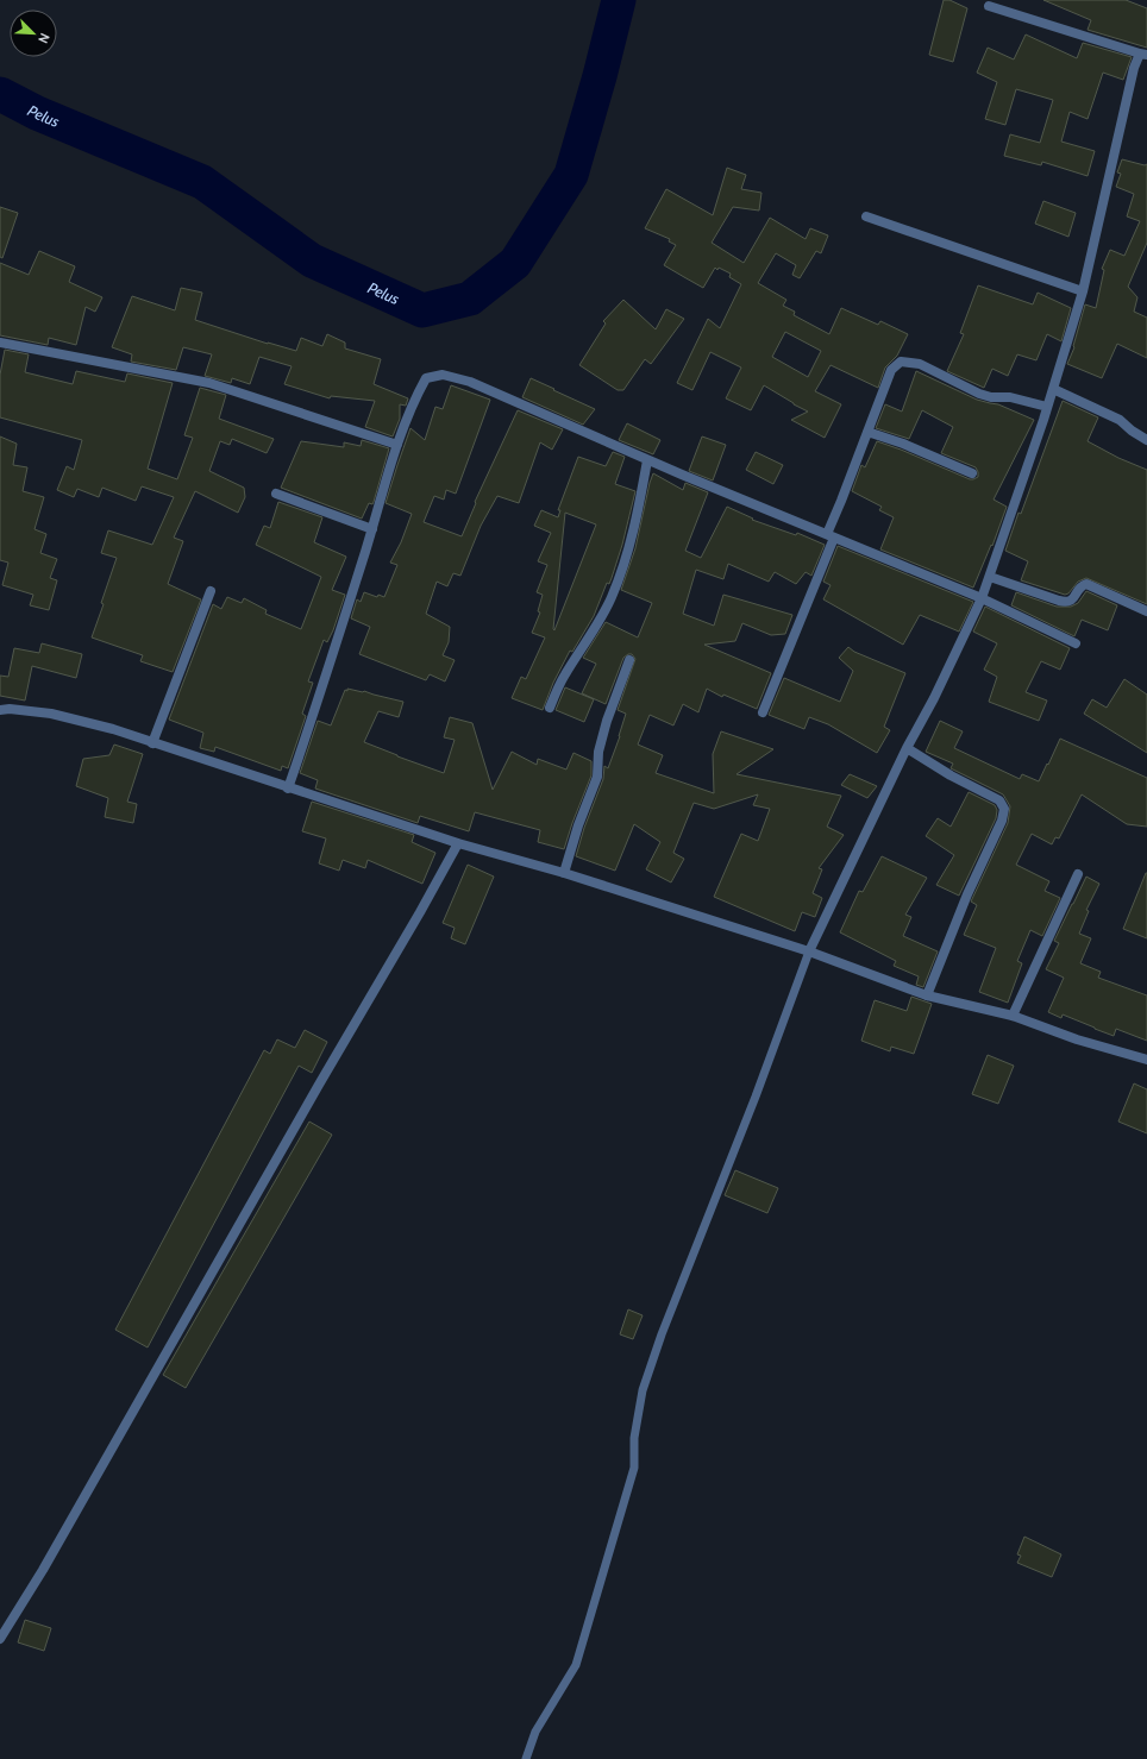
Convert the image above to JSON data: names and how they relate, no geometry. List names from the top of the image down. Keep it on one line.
{"water":["Pelus"],"north":"bottom right"}
